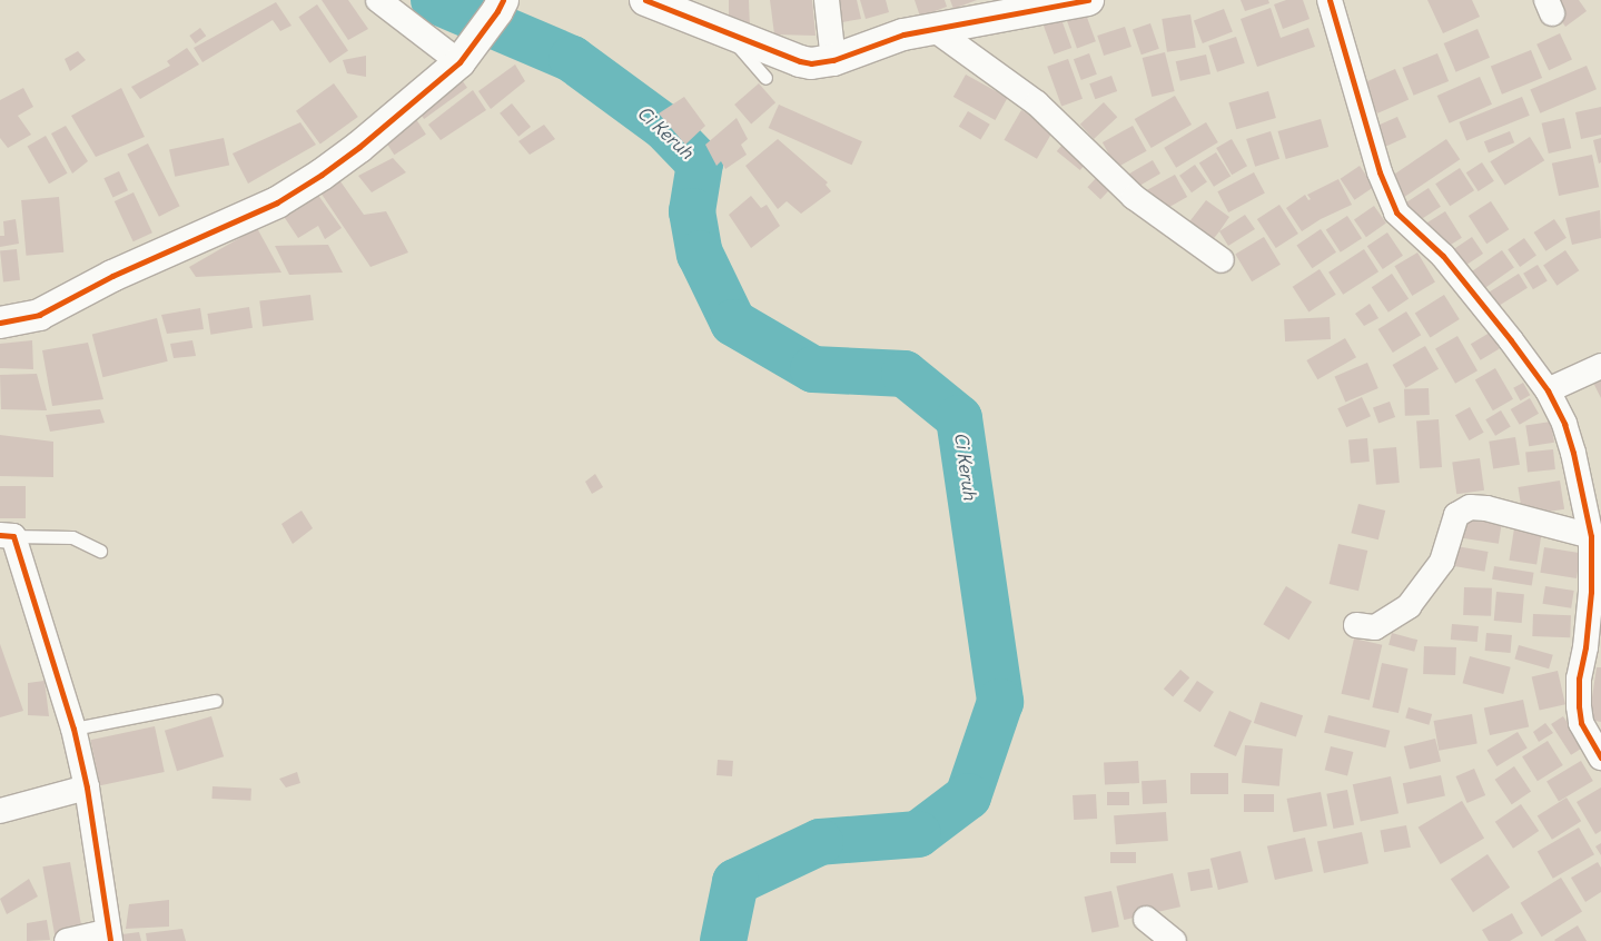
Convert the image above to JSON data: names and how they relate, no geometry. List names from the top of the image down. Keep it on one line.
{"water":["Ci Keruh"]}
